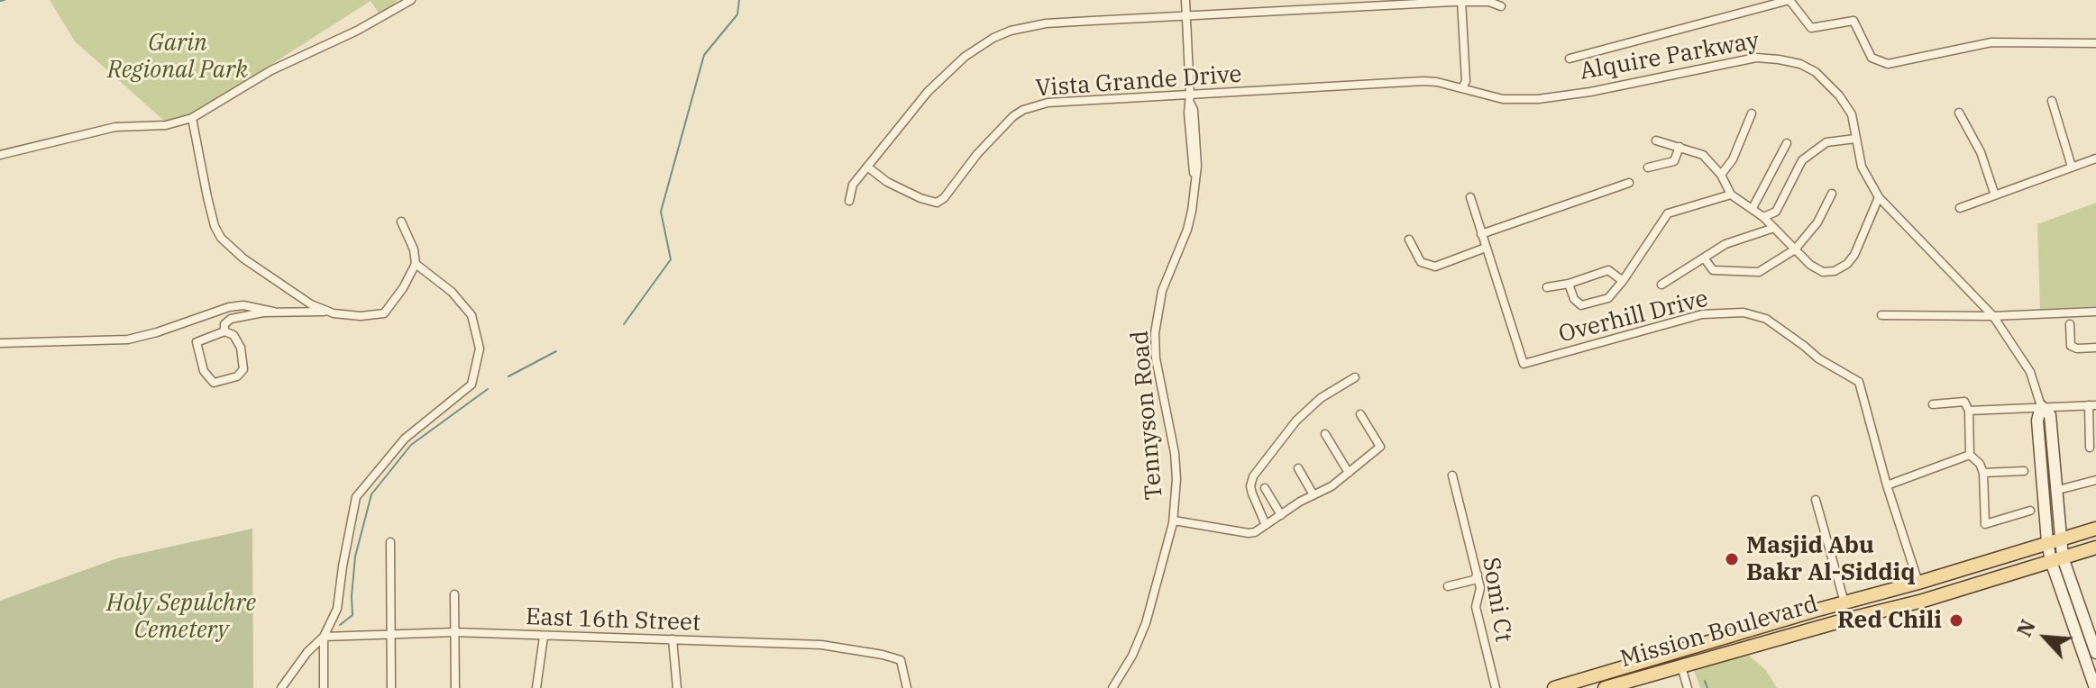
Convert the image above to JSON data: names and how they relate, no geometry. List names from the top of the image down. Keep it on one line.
{"streets":{"main road":["Alquire Parkway","Mission Boulevard"],"street":["Vista Grande Drive","Overhill Drive","Tennyson Road","Somi Ct","East 16th Street"]},"crossings":[["Alquire Parkway","Vista Grande Drive"],["Alquire Parkway","Mission Boulevard"],["Vista Grande Drive","Tennyson Road"],["Overhill Drive","Mission Boulevard"]],"parks":["Garin Regional Park","Holy Sepulchre Cemetery"],"places":["Masjid Abu Bakr Al-Siddiq","Red Chili"],"north":"top left"}
